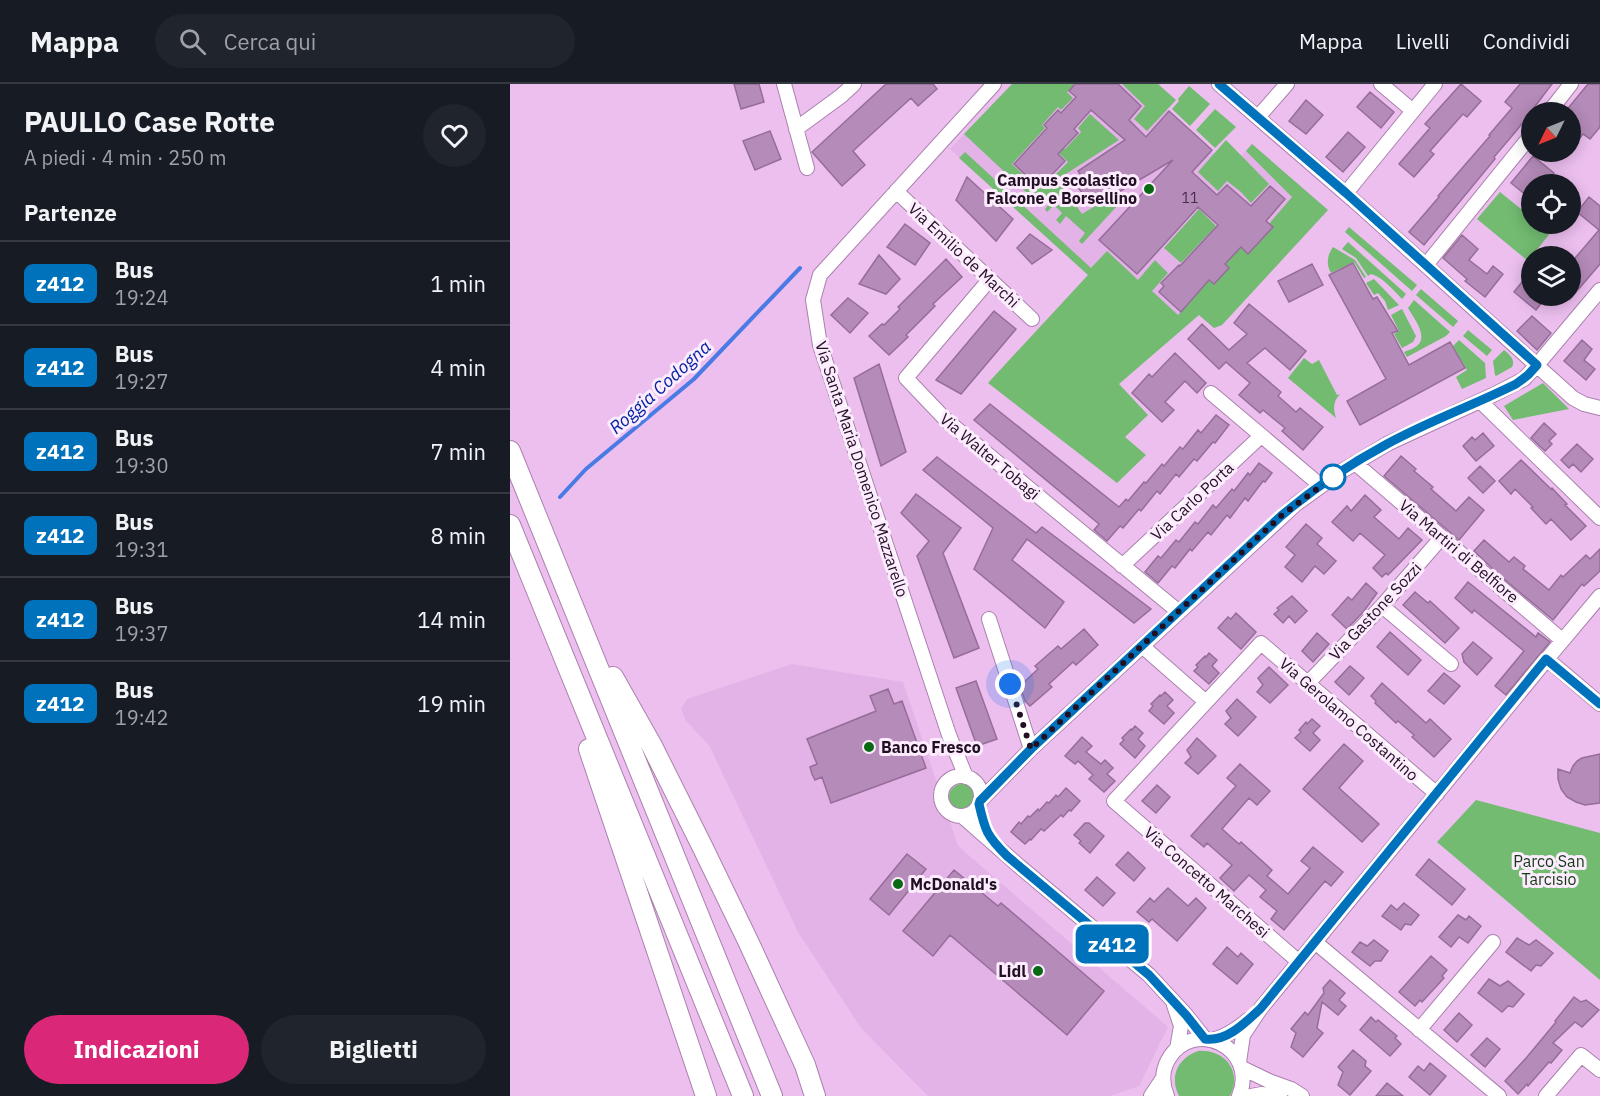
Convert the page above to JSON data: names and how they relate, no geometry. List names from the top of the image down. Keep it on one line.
{"streets":{"street":["Via Emilio de Marchi","Via Walter Tobagi","Via Santa Maria Domenico Mazzarello","Via Carlo Porta","Via Martiri di Belfiore","Via Gastone Sozzi","Via Gerolamo Costantino","Via Concetto Marchesi"]},"crossings":[["Via Emilio de Marchi","Via Walter Tobagi"],["Via Emilio de Marchi","Via Santa Maria Domenico Mazzarello"],["Via Walter Tobagi","Via Carlo Porta"],["Via Martiri di Belfiore","Via Gastone Sozzi"],["Via Gastone Sozzi","Via Gerolamo Costantino"],["Via Gerolamo Costantino","Via Concetto Marchesi"]],"water":["Roggia Codogna"],"parks":["Parco San Tarcisio"],"places":["Campus scolastico Falcone e Borsellino","Banco Fresco","McDonald's","Lidl"],"lines":["bus line z412"],"house_numbers":["11"],"north":"bottom left","page":{"header":"Mappa","search":"Cerca qui","nav":["Mappa","Livelli","Condividi"],"heading":[["PAULLO Case Rotte","A piedi · 4 min · 250 m"],"Partenze"],"on_map":"z412","list":[{"mark":"z412","name":"Bus","note":"19:24","value":"1 min"},{"mark":"z412","name":"Bus","note":"19:27","value":"4 min"},{"mark":"z412","name":"Bus","note":"19:30","value":"7 min"},{"mark":"z412","name":"Bus","note":"19:31","value":"8 min"},{"mark":"z412","name":"Bus","note":"19:37","value":"14 min"},{"mark":"z412","name":"Bus","note":"19:42","value":"19 min"}],"buttons":["Indicazioni","Biglietti"]}}
